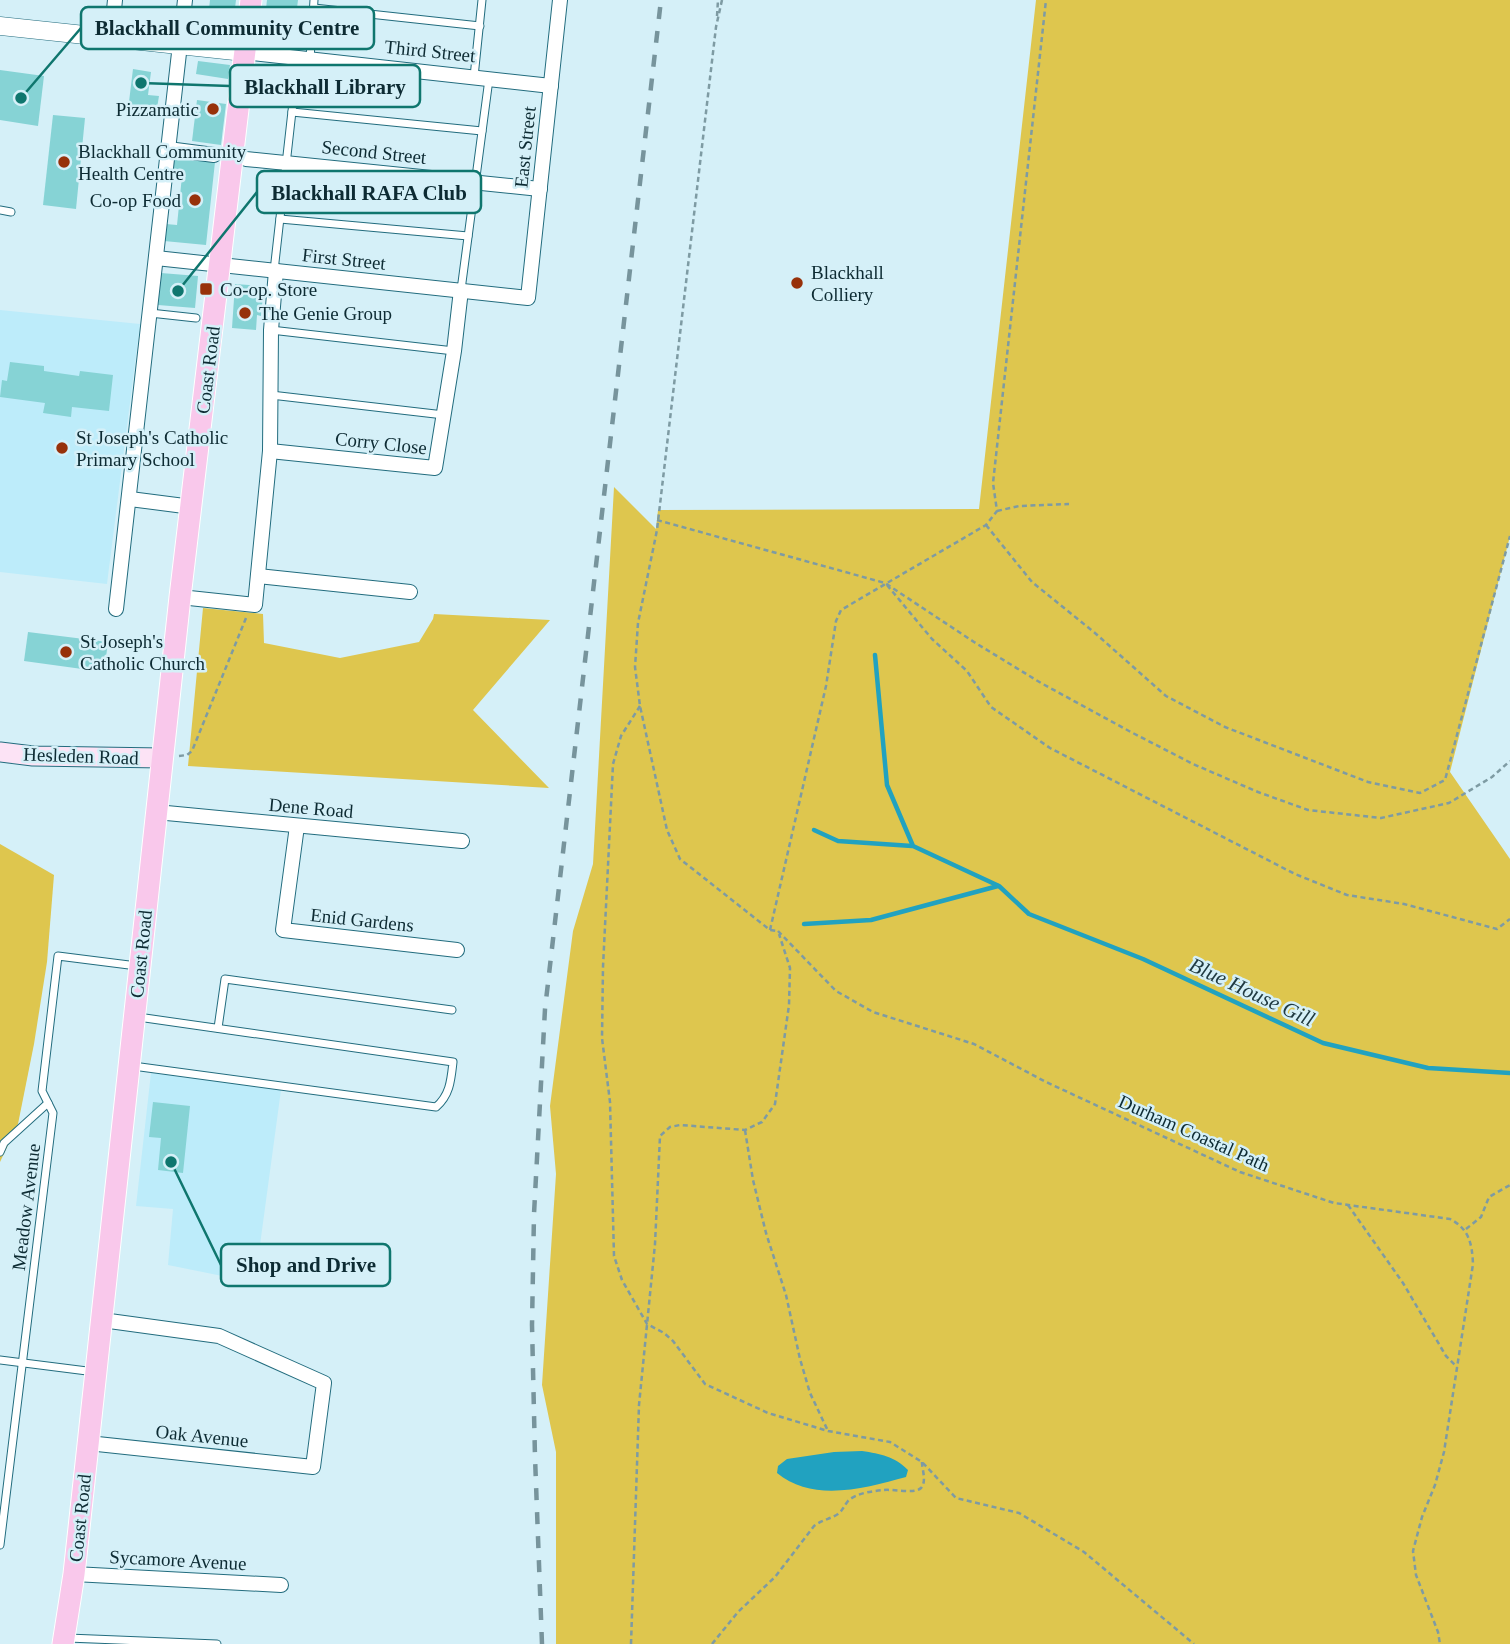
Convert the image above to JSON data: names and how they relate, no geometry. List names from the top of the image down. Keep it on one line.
{"streets":{"main road":["Coast Road","Hesleden Road"],"street":["Third Street","East Street","Second Street","First Street","Corry Close","Dene Road","Enid Gardens","Oak Avenue","Sycamore Avenue"],"lane":["Meadow Avenue"],"path":["Durham Coastal Path"]},"crossings":[["Third Street","East Street"],["Third Street","Coast Road"],["East Street","Second Street"],["East Street","First Street"],["First Street","Coast Road"],["First Street","Corry Close"],["Coast Road","Hesleden Road"],["Coast Road","Dene Road"],["Coast Road","Meadow Avenue"],["Coast Road","Oak Avenue"],["Coast Road","Sycamore Avenue"],["Dene Road","Enid Gardens"]],"water":["Blue House Gill"],"places":{"other":["Blackhall Library","Blackhall Community Centre","Pizzamatic","Blackhall Community Health Centre","Co-op Food","Blackhall Colliery","Blackhall RAFA Club","The Genie Group","St Joseph's Catholic Primary School","St Joseph's Catholic Church","Shop and Drive"],"transit":["Co-op. Store"]}}
